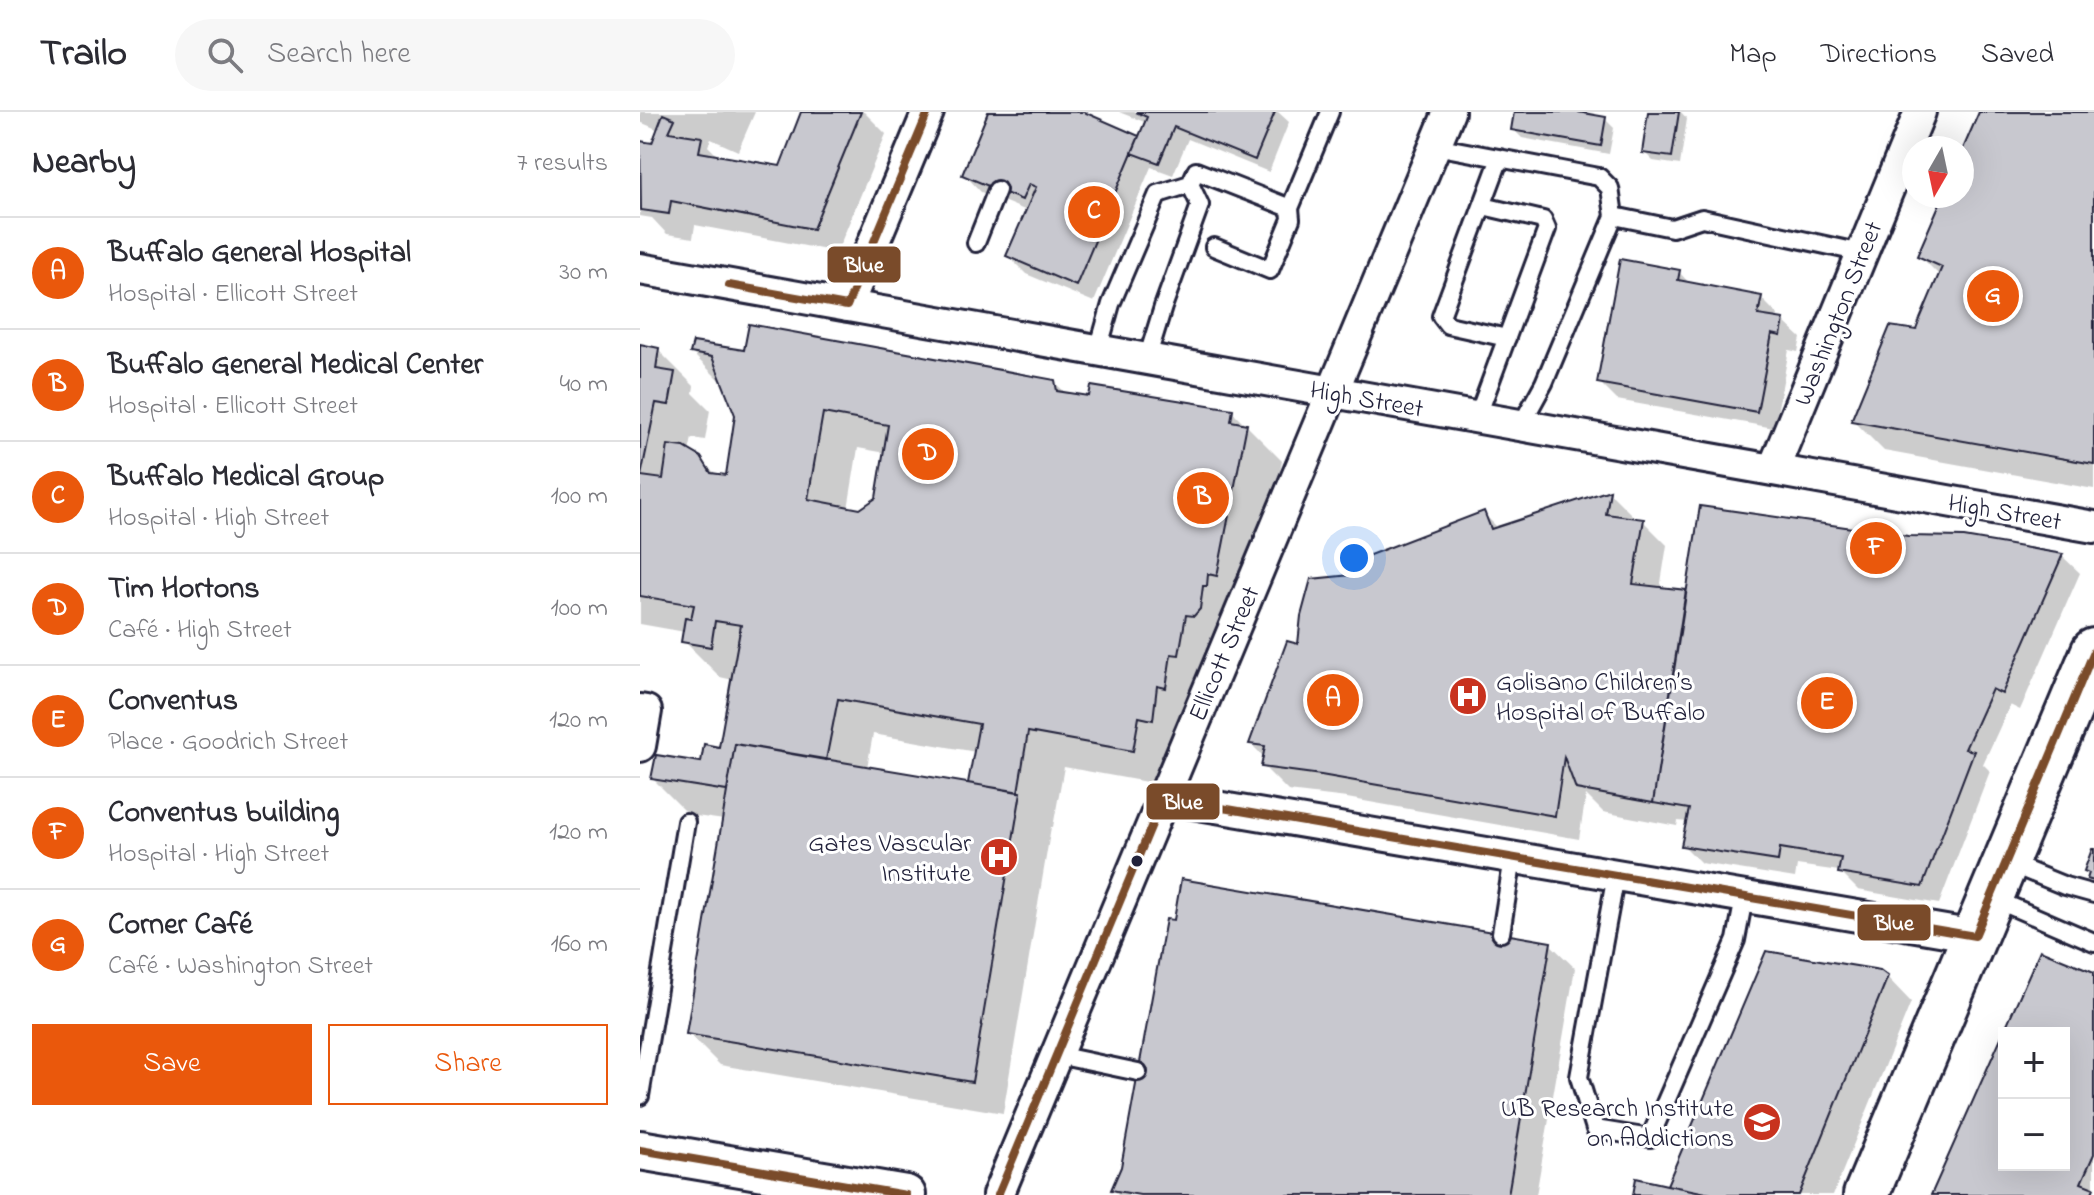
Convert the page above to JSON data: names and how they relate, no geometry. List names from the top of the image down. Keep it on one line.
{"streets":{"street":["Washington Street","High Street","Ellicott Street"]},"crossings":[["Washington Street","High Street"],["High Street","Ellicott Street"]],"places":{"hospital":["Golisano Children’s Hospital of Buffalo","Gates Vascular Institute"],"school or university":["UB Research Institute on Addictions"]},"lines":["transit line Blue"],"north":"bottom","page":{"header":"Trailo","search":"Search here","nav":["Map","Directions","Saved"],"heading":["Nearby","7 results"],"pins":["C","G","D","B","F","A","E"],"list":[{"mark":"A","name":"Buffalo General Hospital","note":"Hospital · Ellicott Street","value":"30 m"},{"mark":"B","name":"Buffalo General Medical Center","note":"Hospital · Ellicott Street","value":"40 m"},{"mark":"C","name":"Buffalo Medical Group","note":"Hospital · High Street","value":"100 m"},{"mark":"D","name":"Tim Hortons","note":"Café · High Street","value":"100 m"},{"mark":"E","name":"Conventus","note":"Place · Goodrich Street","value":"120 m"},{"mark":"F","name":"Conventus building","note":"Hospital · High Street","value":"120 m"},{"mark":"G","name":"Corner Café","note":"Café · Washington Street","value":"160 m"}],"buttons":["Save","Share"],"map_buttons":["+","−"]}}
